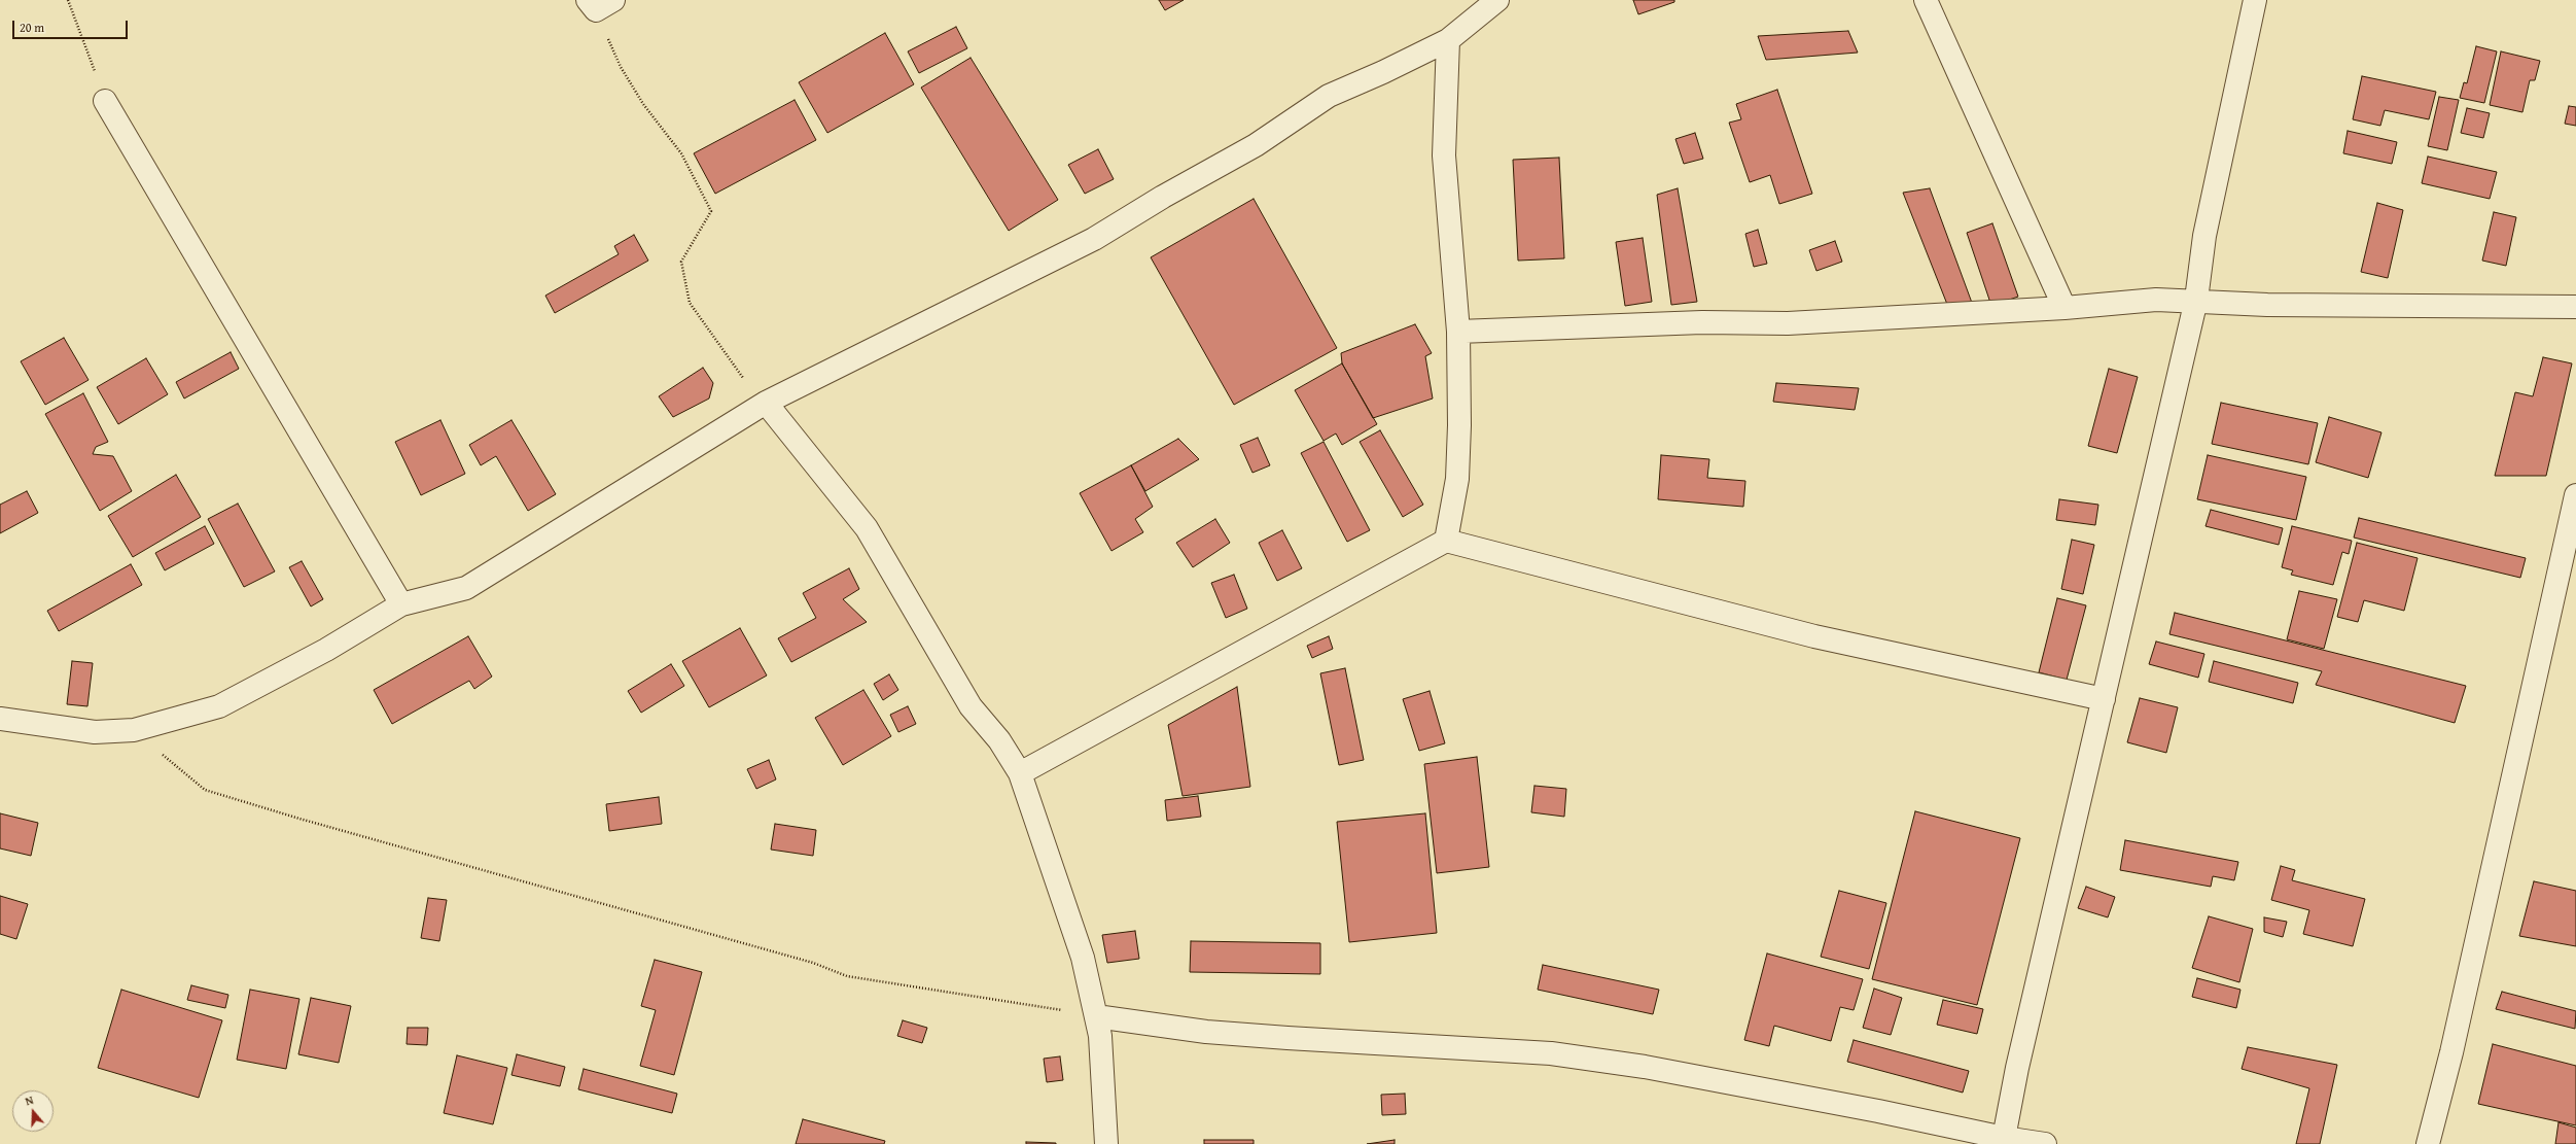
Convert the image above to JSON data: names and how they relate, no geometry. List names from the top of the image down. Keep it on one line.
{"scale_bar":"20 m","north":"top"}
